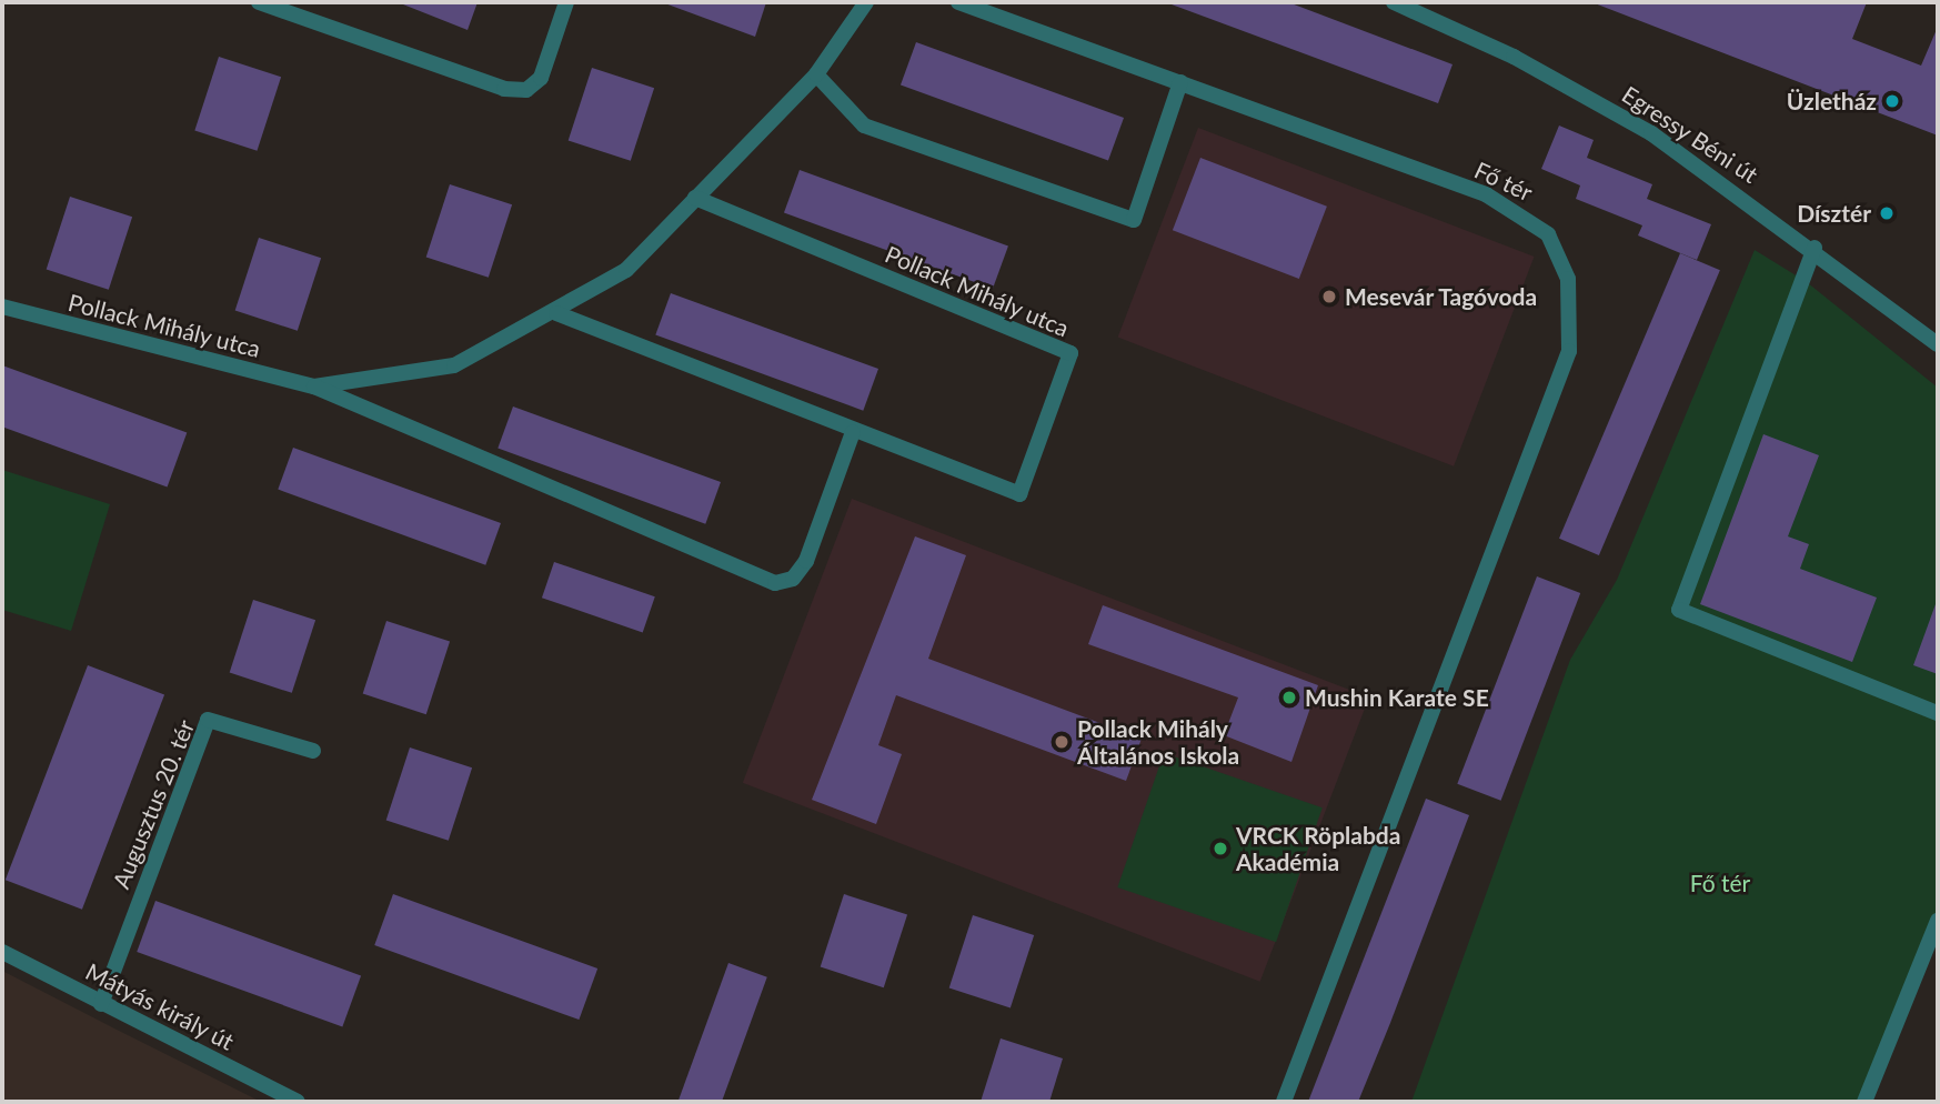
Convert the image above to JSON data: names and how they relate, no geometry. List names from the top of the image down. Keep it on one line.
{"streets":{"street":["Egressy Béni út","Fő tér","Pollack Mihály utca","Augusztus 20. tér","Mátyás király út"]},"crossings":[["Augusztus 20. tér","Mátyás király út"]],"parks":["Fő tér"],"places":["Üzletház","Dísztér","Mesevár Tagóvoda","Mushin Karate SE","Pollack Mihály Általános Iskola","VRCK Röplabda Akadémia"]}
